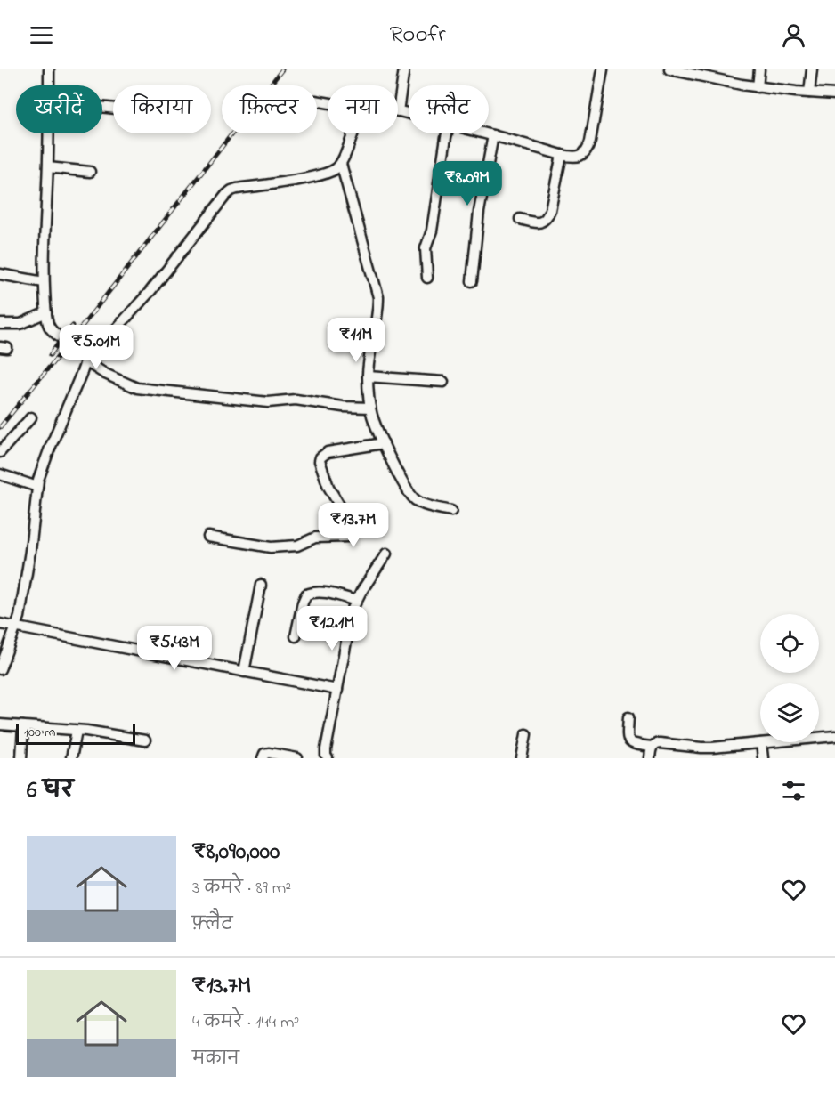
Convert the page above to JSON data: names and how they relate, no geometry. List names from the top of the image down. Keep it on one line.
{"scale_bar":"100 m","page":{"header":"Roofr","chip":["खरीदें","किराया","फ़िल्टर","नया","फ़्लैट"],"price":["₹8.09M","₹11M","₹5.01M","₹13.7M","₹12.1M","₹5.43M"],"scale":"100 m","heading":"6 घर","list":[{"name":"₹8,090,000","note":"3 कमरे · 89 m² · फ़्लैट"},{"name":"₹13.7M","note":"4 कमरे · 144 m² · मकान"}]}}
